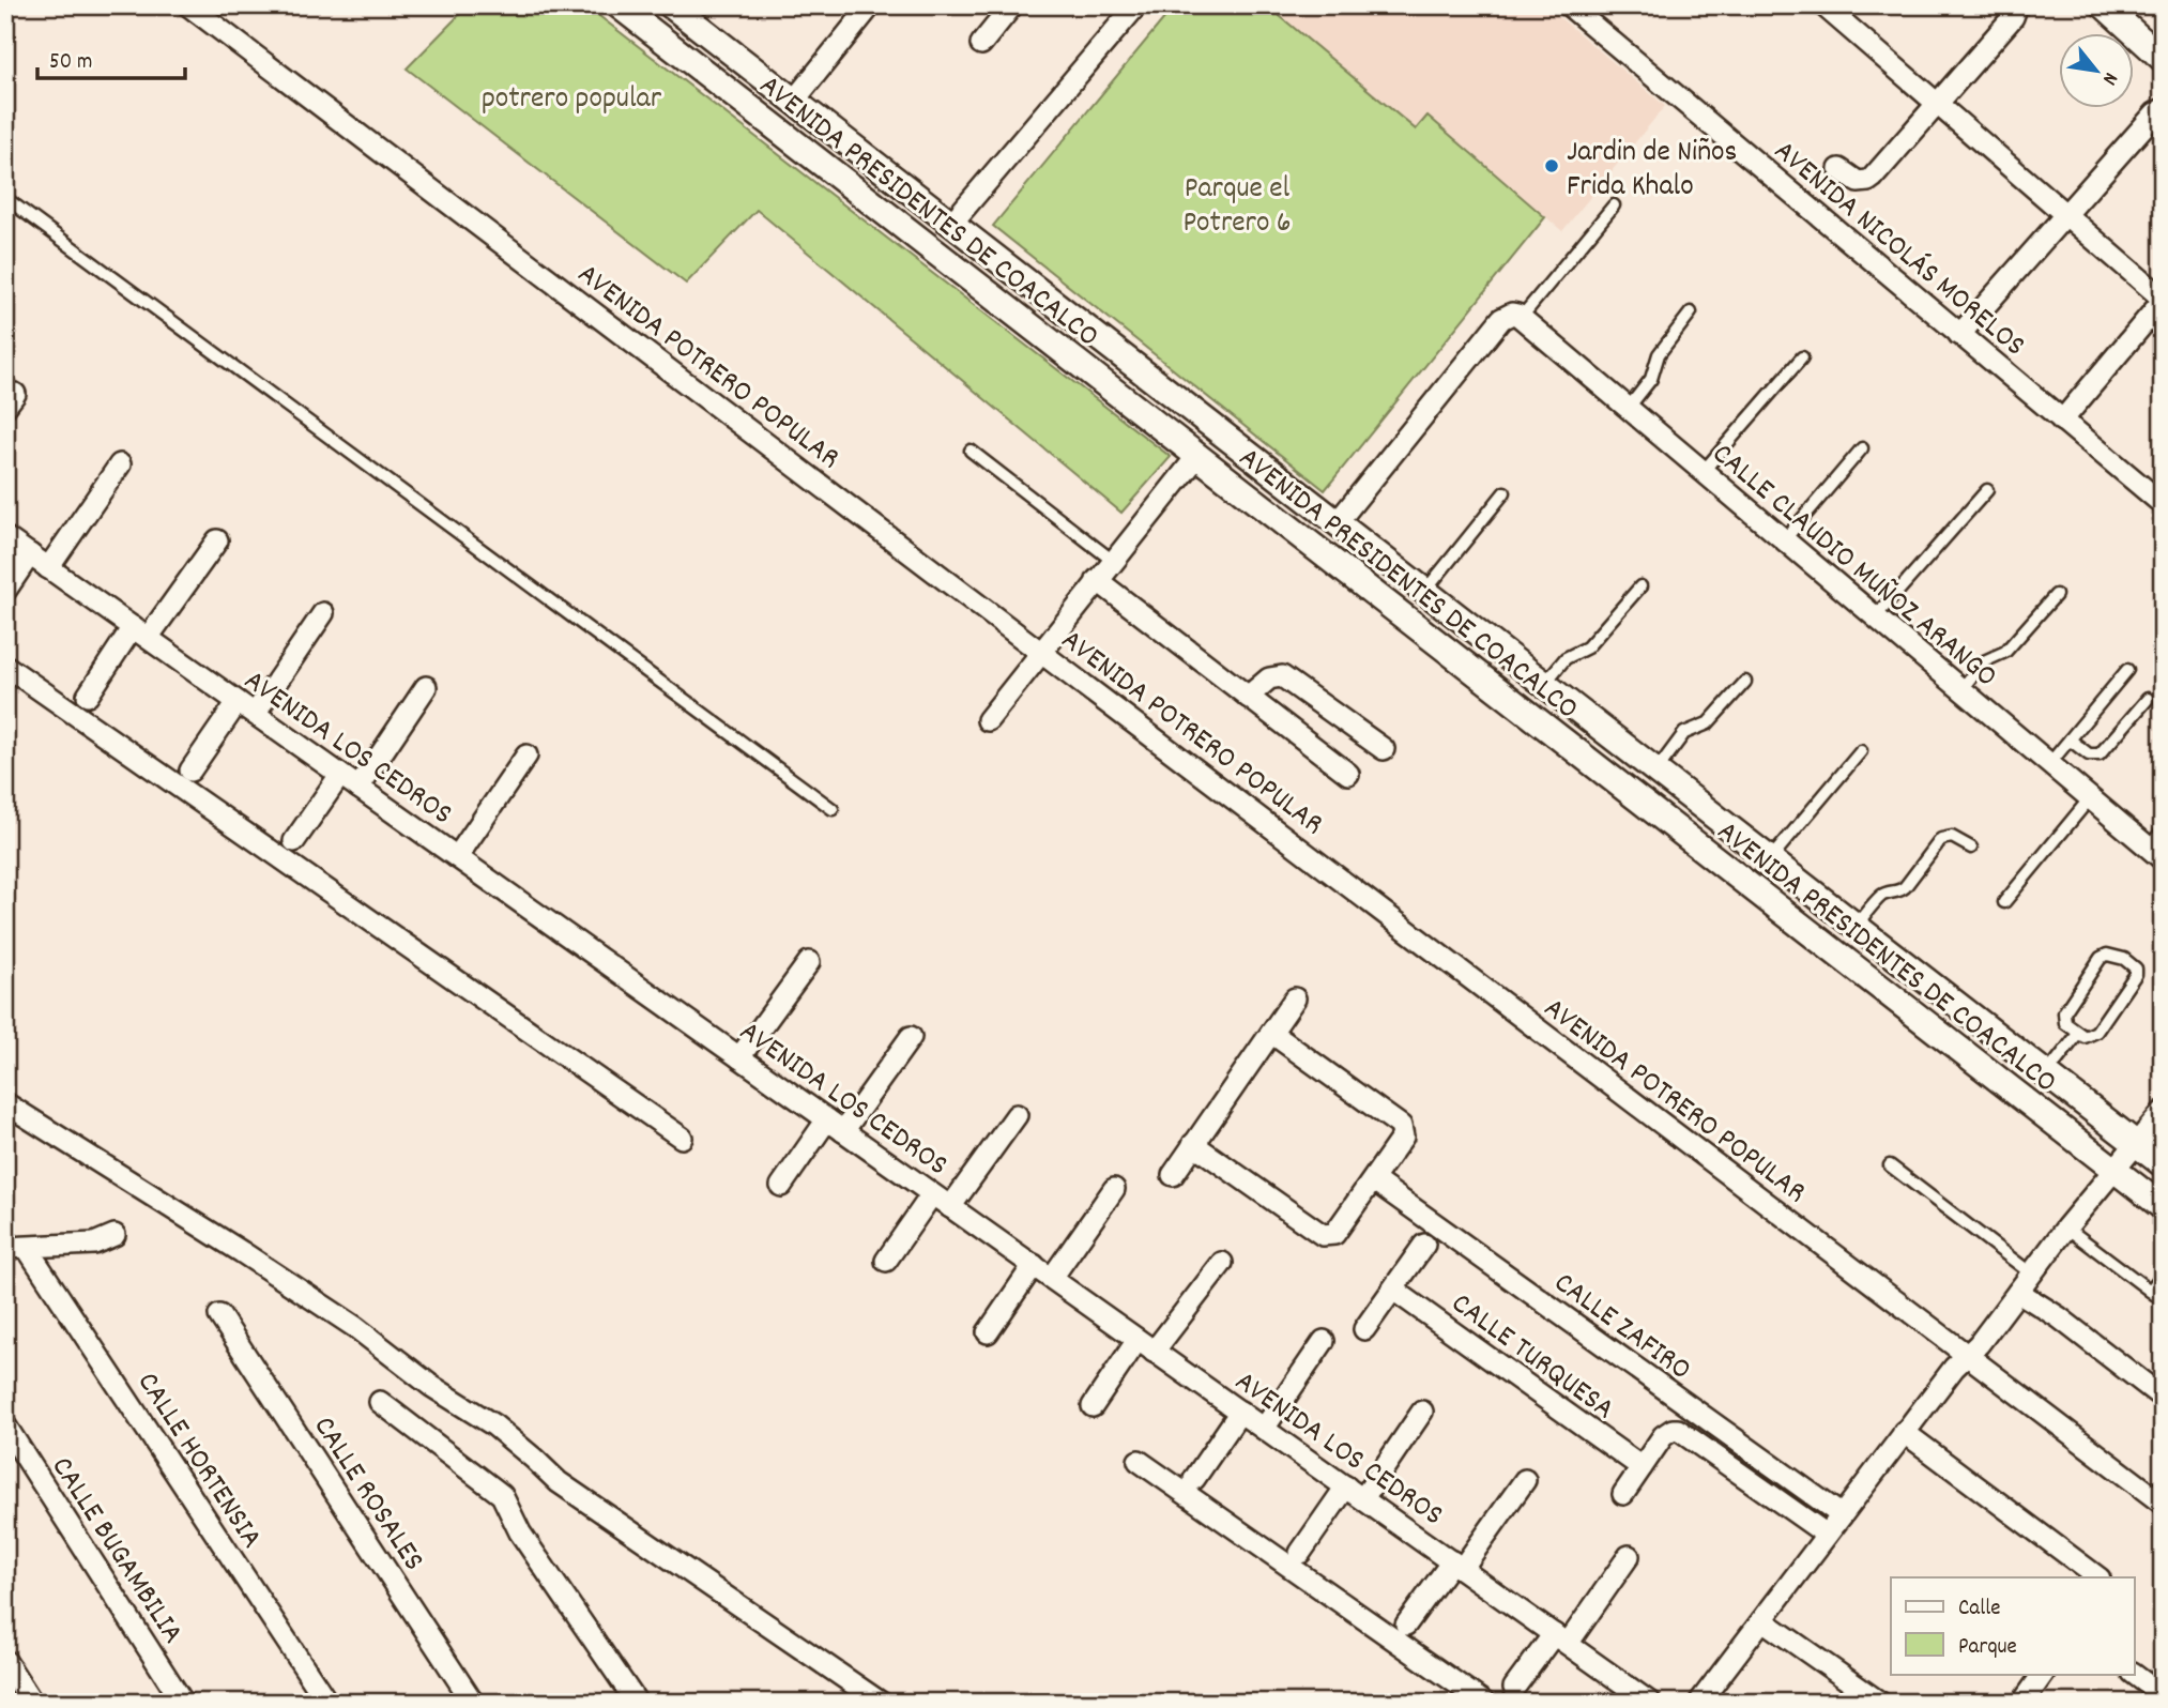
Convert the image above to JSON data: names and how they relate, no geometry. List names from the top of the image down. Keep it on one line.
{"streets":{"street":["AVENIDA PRESIDENTES DE COACALCO","AVENIDA NICOLÁS MORELOS","AVENIDA POTRERO POPULAR","CALLE CLAUDIO MUÑOZ ARANGO","AVENIDA LOS CEDROS","CALLE ZAFIRO","CALLE TURQUESA","CALLE HORTENSIA","CALLE ROSALES","CALLE BUGAMBILIA"]},"parks":["potrero popular","Parque el Potrero 6"],"places":["Jardin de Niños Frida Khalo"],"legend":["Calle","Parque"],"scale_bar":"50 m","north":"bottom right"}
